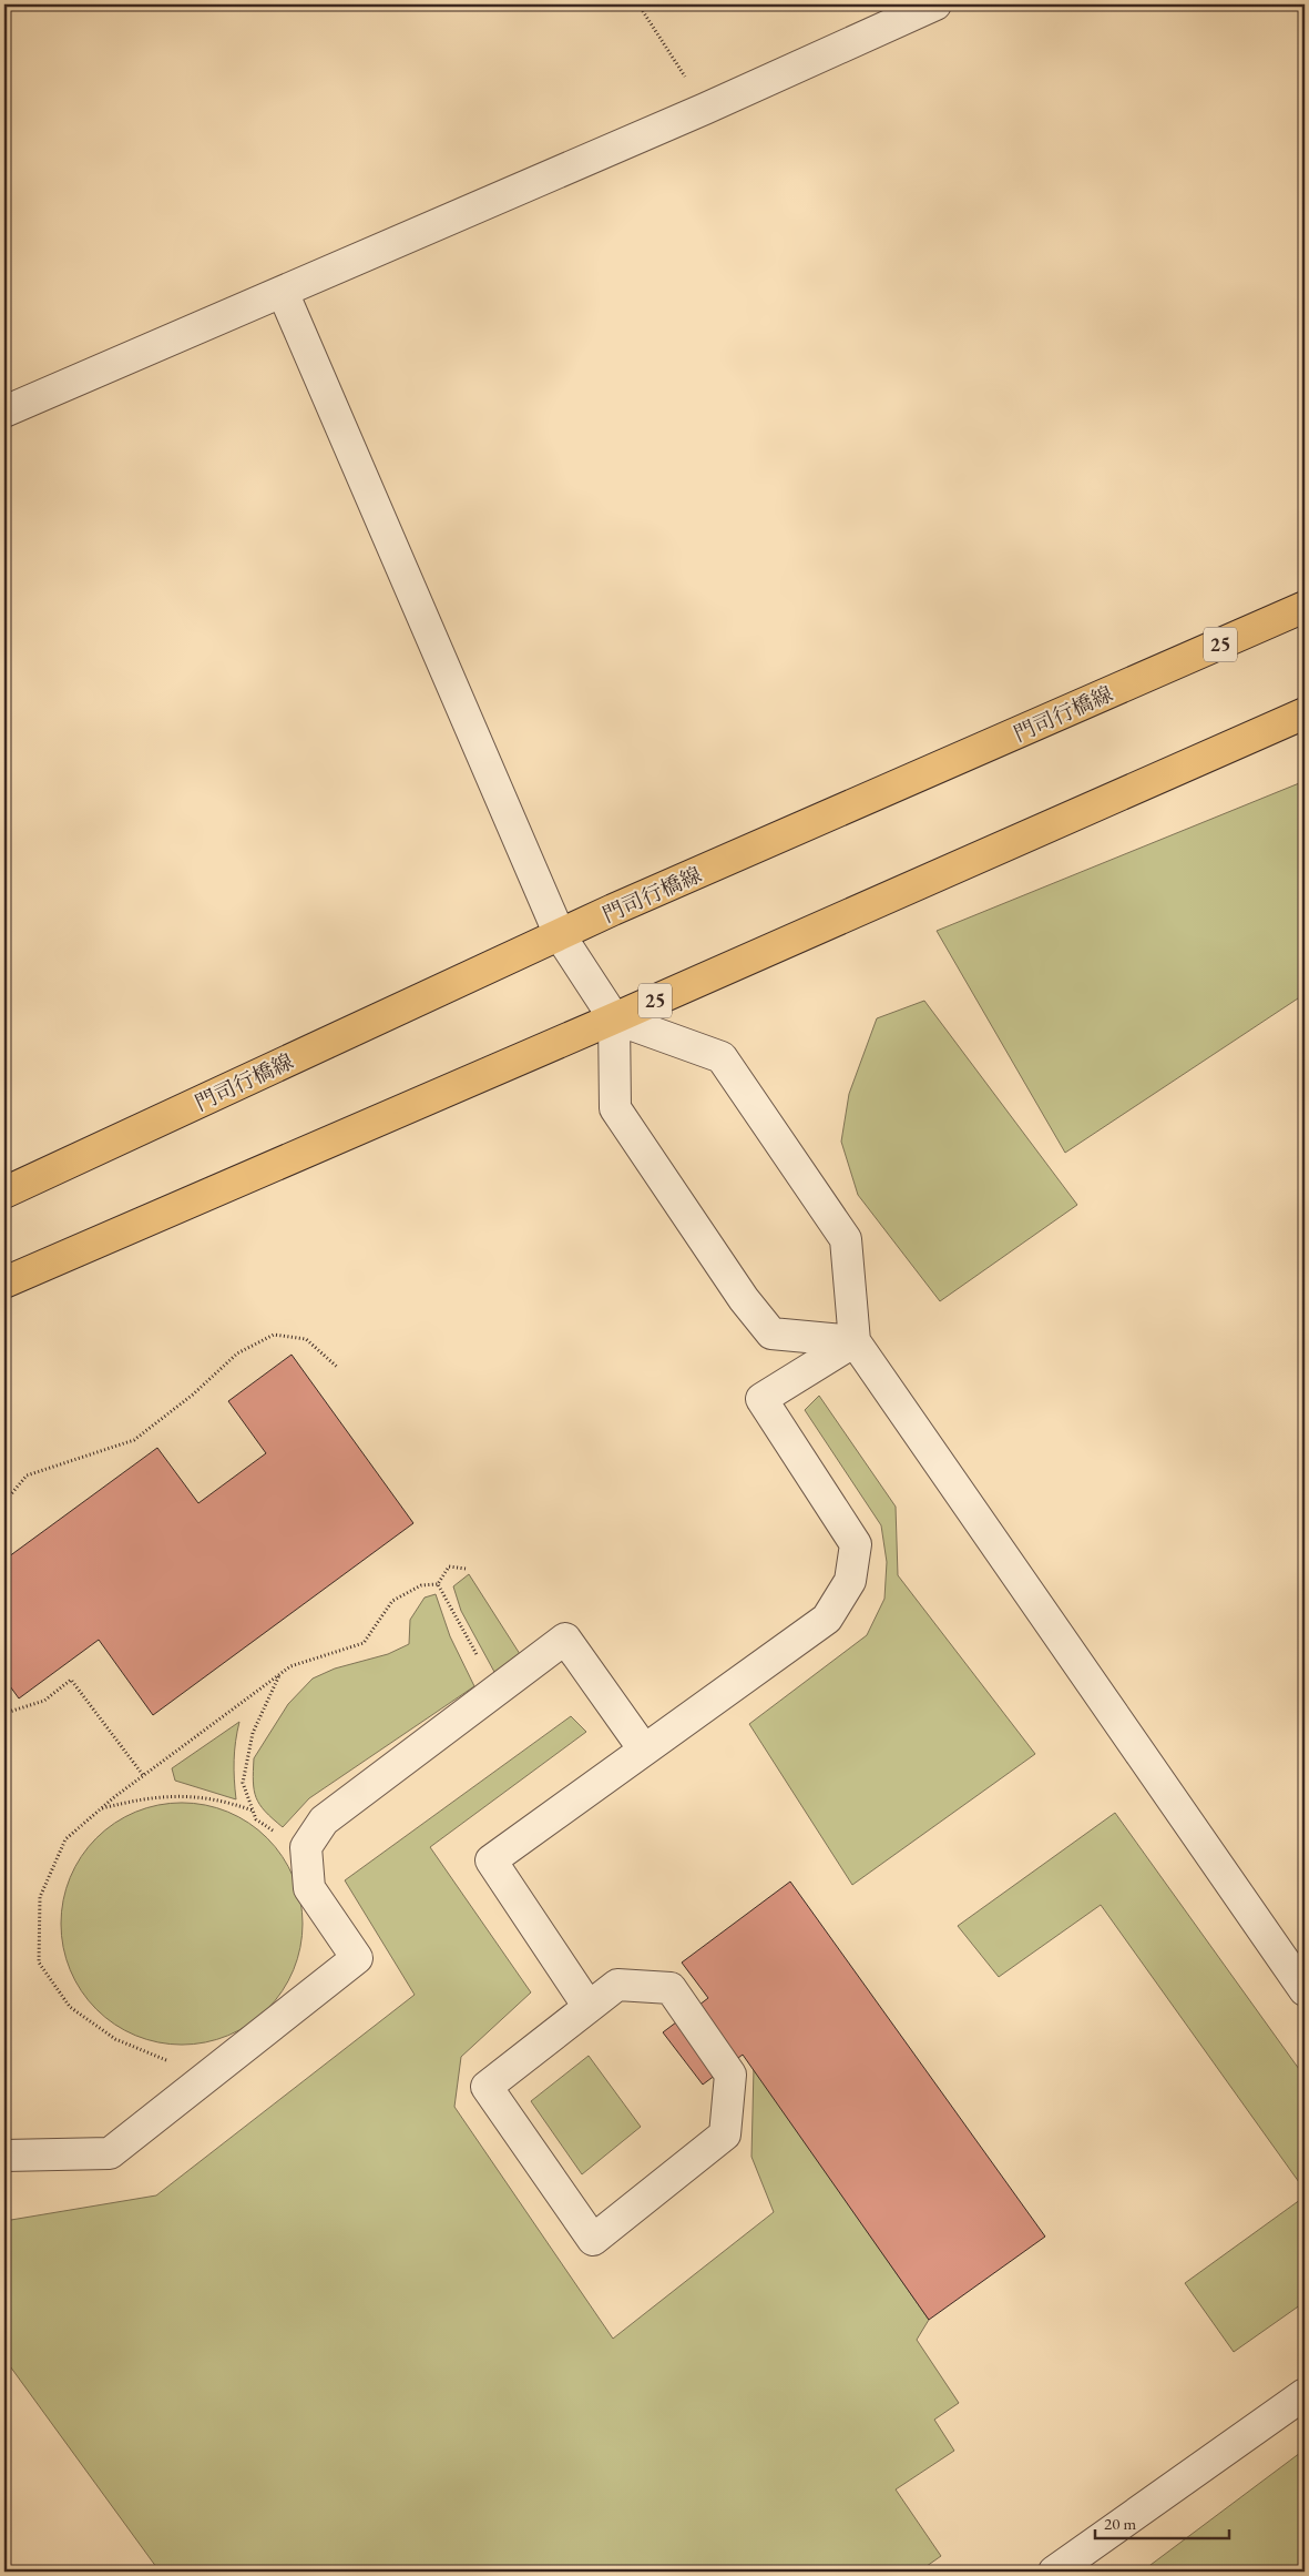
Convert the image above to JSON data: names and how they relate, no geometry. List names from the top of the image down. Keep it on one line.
{"streets":{"main road":["25","門司行橋線"]},"scale_bar":"20 m"}
